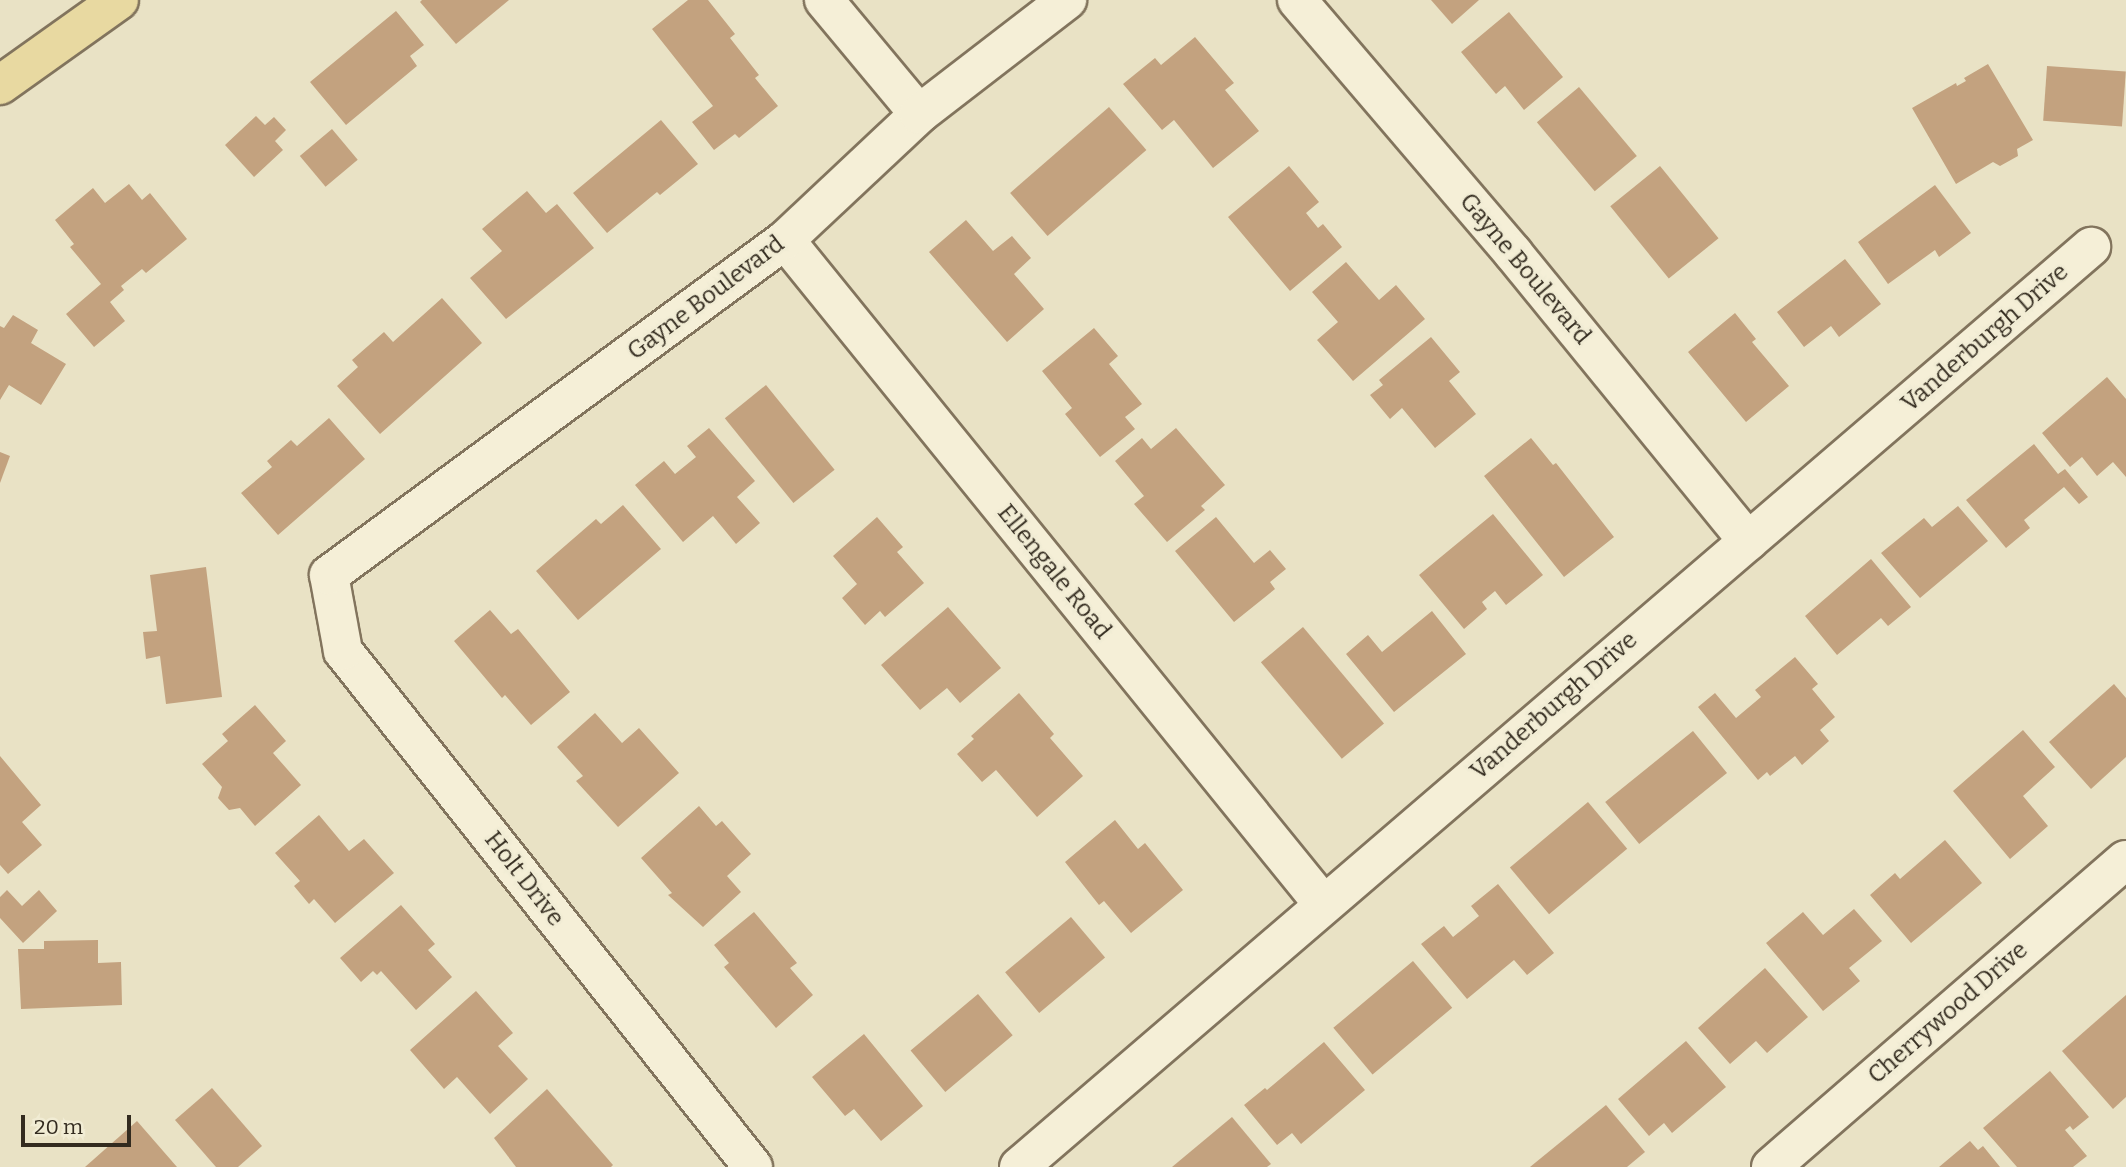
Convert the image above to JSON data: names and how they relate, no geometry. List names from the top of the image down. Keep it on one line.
{"streets":{"street":["Gayne Boulevard","Vanderburgh Drive","Ellengale Road","Holt Drive","Cherrywood Drive"]},"crossings":[["Gayne Boulevard","Vanderburgh Drive"],["Gayne Boulevard","Ellengale Road"],["Gayne Boulevard","Holt Drive"],["Vanderburgh Drive","Ellengale Road"]],"scale_bar":"20 m"}
